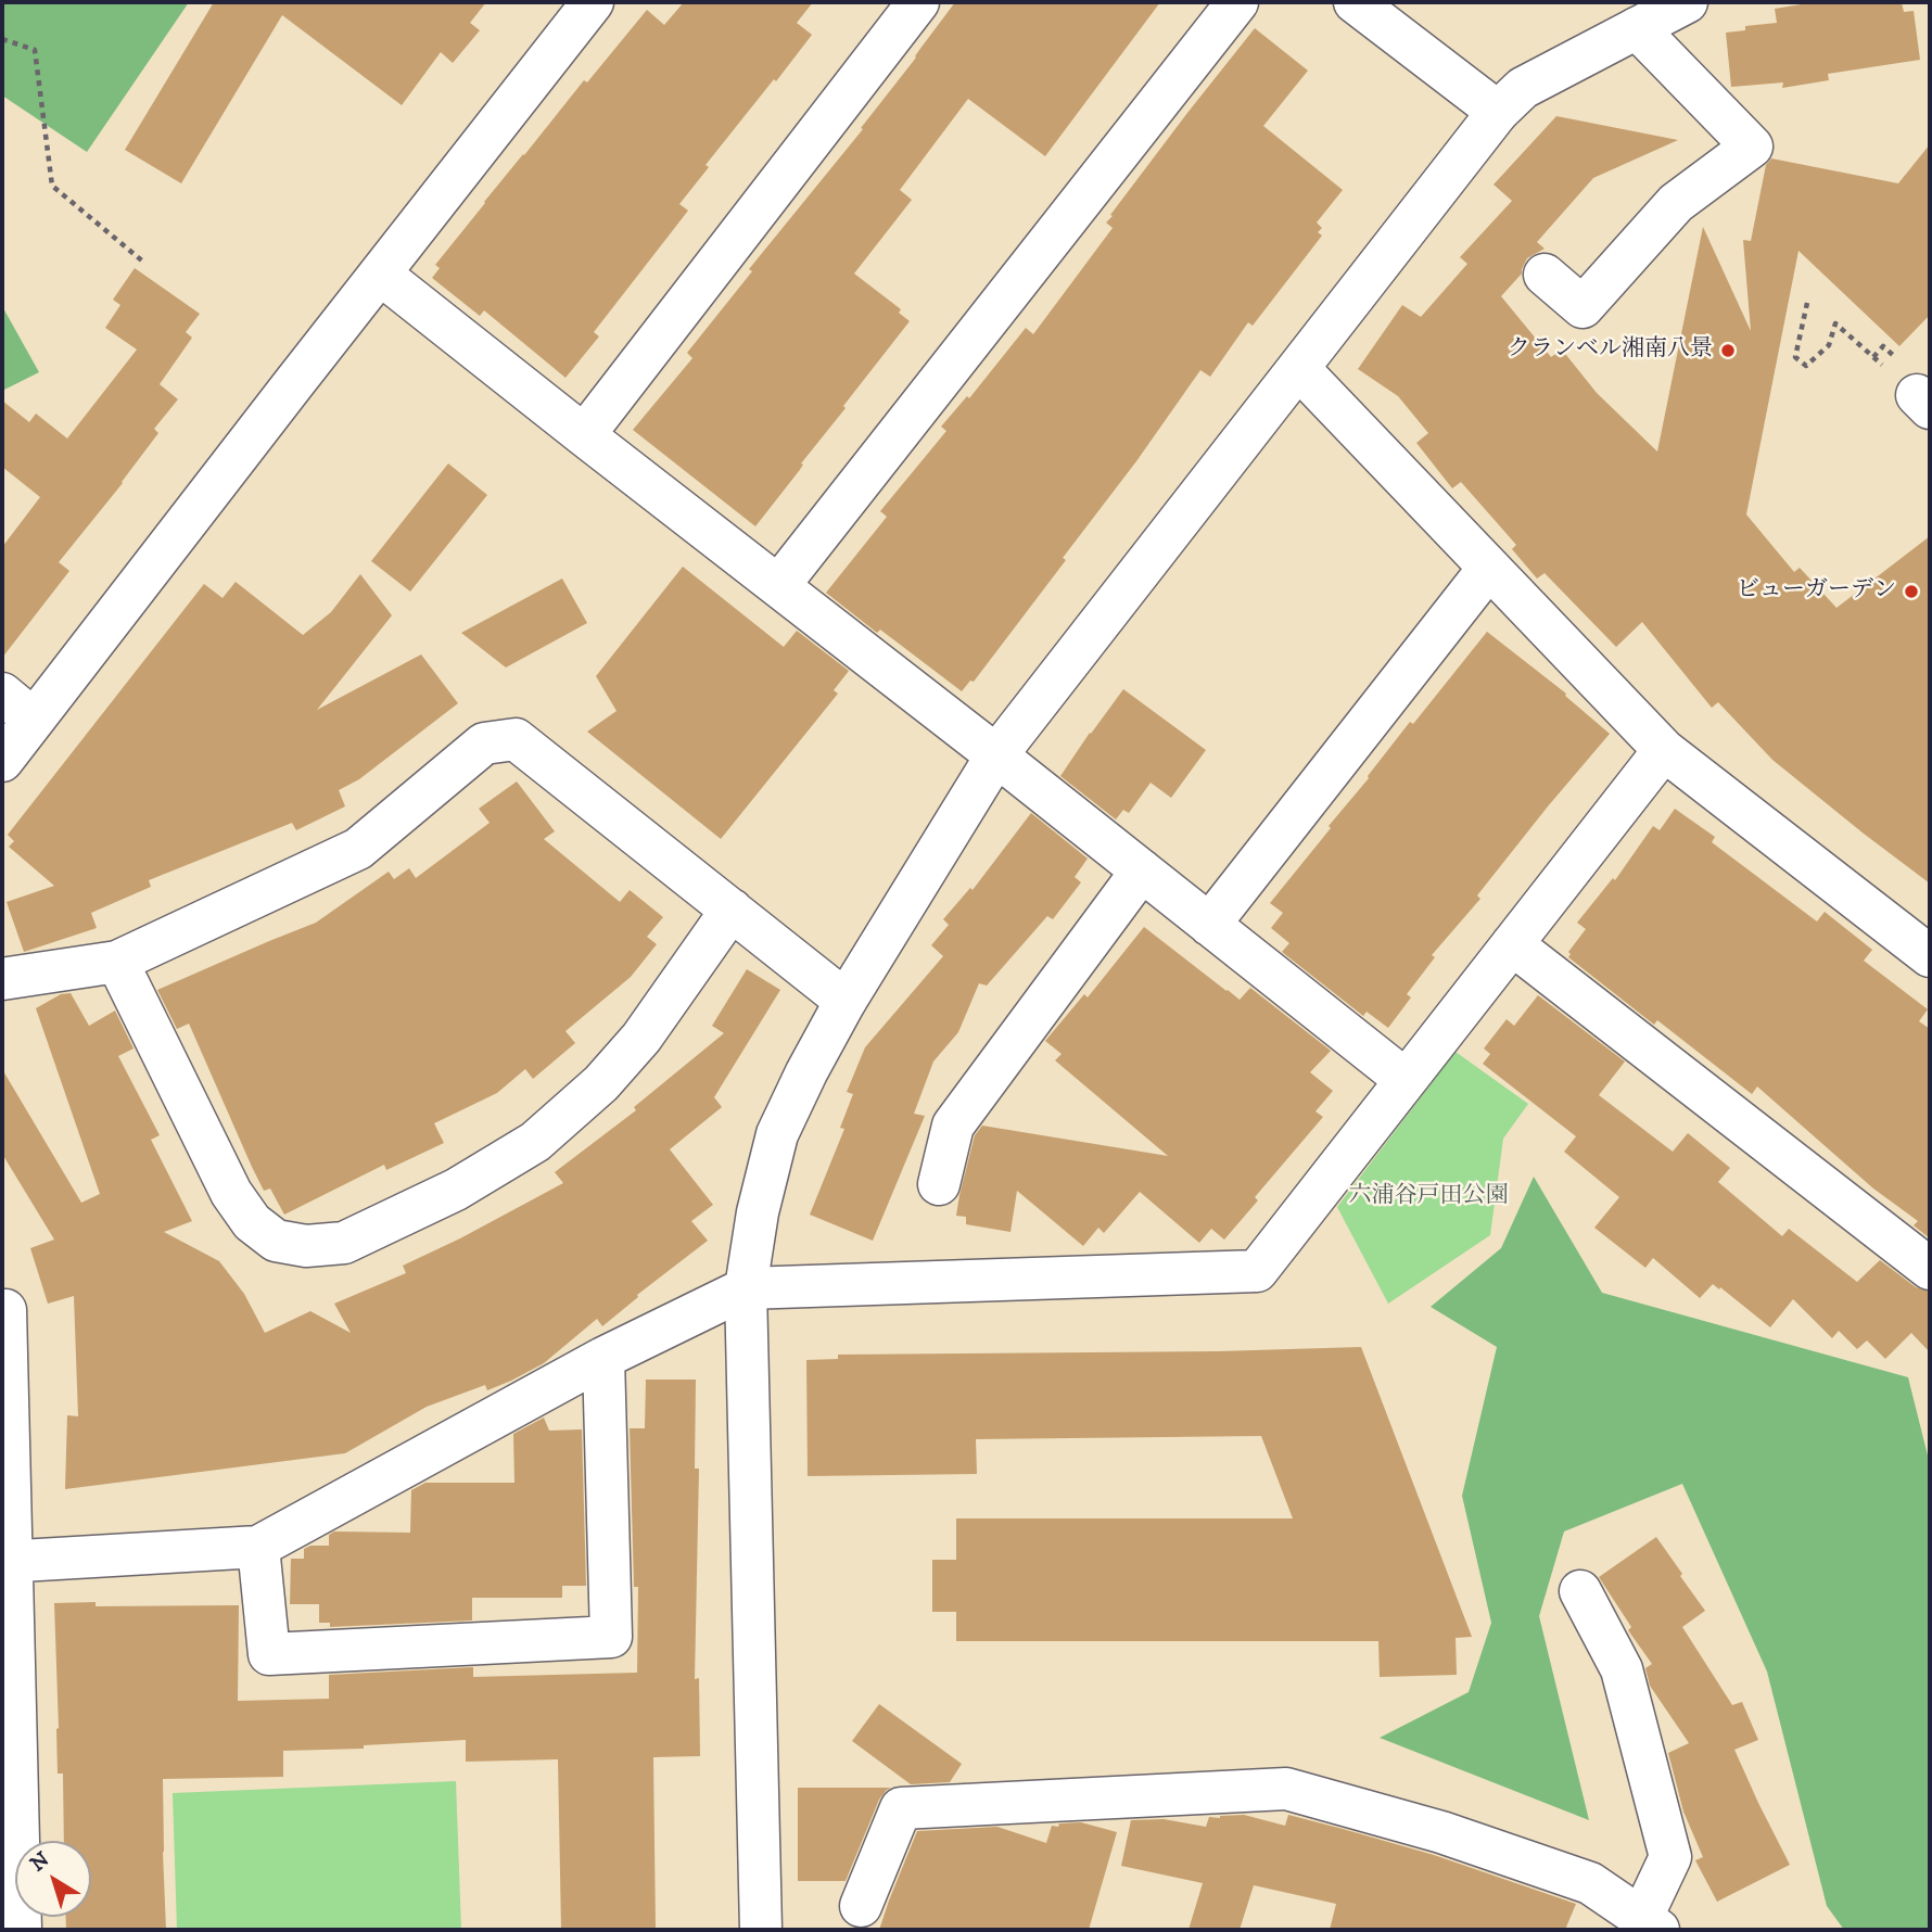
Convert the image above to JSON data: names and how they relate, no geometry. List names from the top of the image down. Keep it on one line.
{"parks":["六浦谷戸田公園"],"places":["クランベル湘南八景","ビューガーデン"],"north":"top left"}
